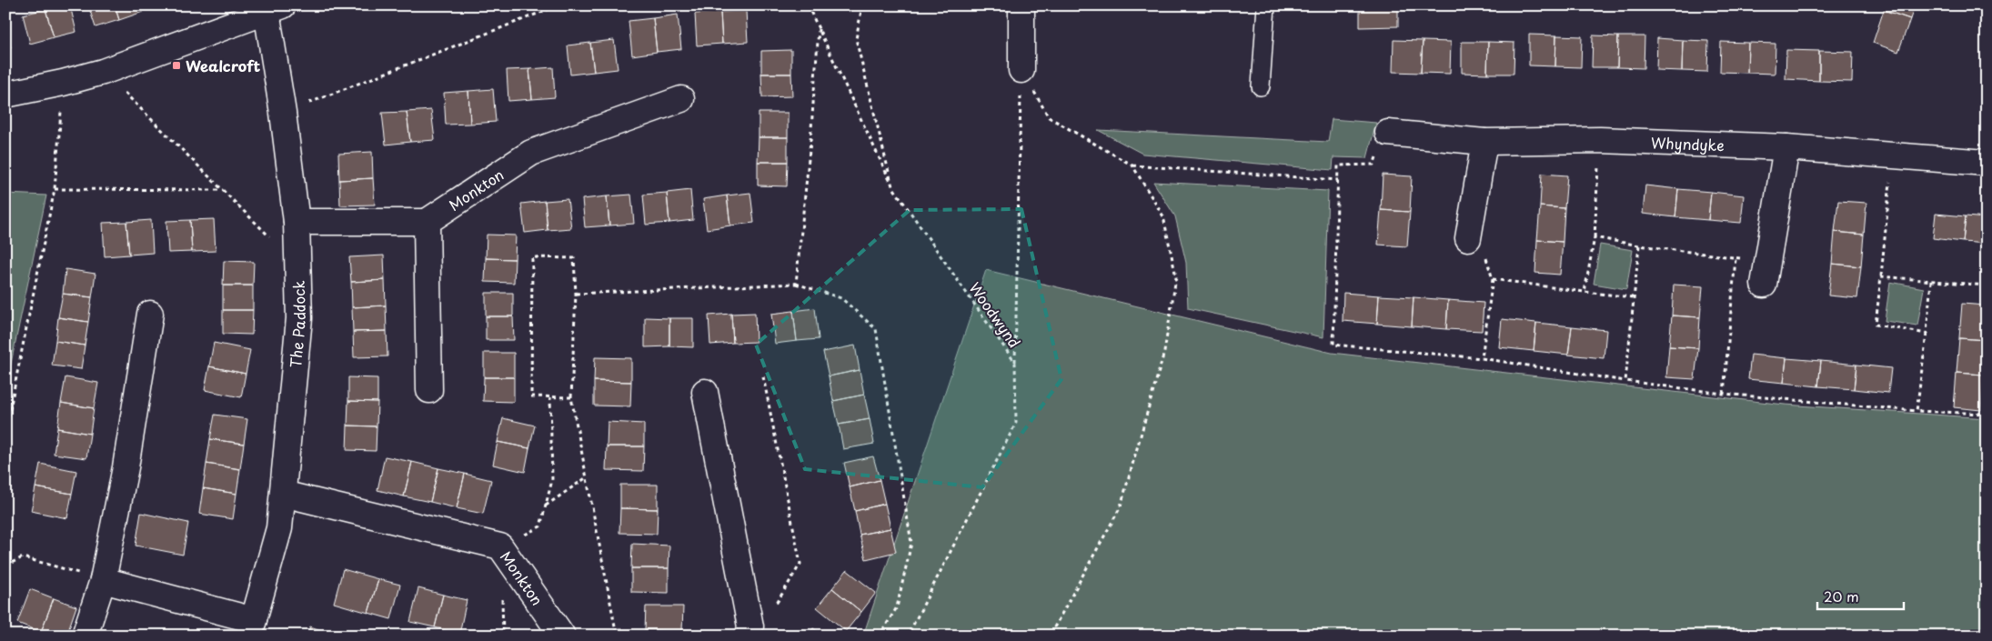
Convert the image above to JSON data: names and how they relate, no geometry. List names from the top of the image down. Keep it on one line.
{"streets":{"street":["Whyndyke","Monkton","The Paddock"],"path":["Woodwynd"]},"crossings":[["Monkton","The Paddock"]],"places":{"transit":["Wealcroft"]},"scale_bar":"20 m"}
